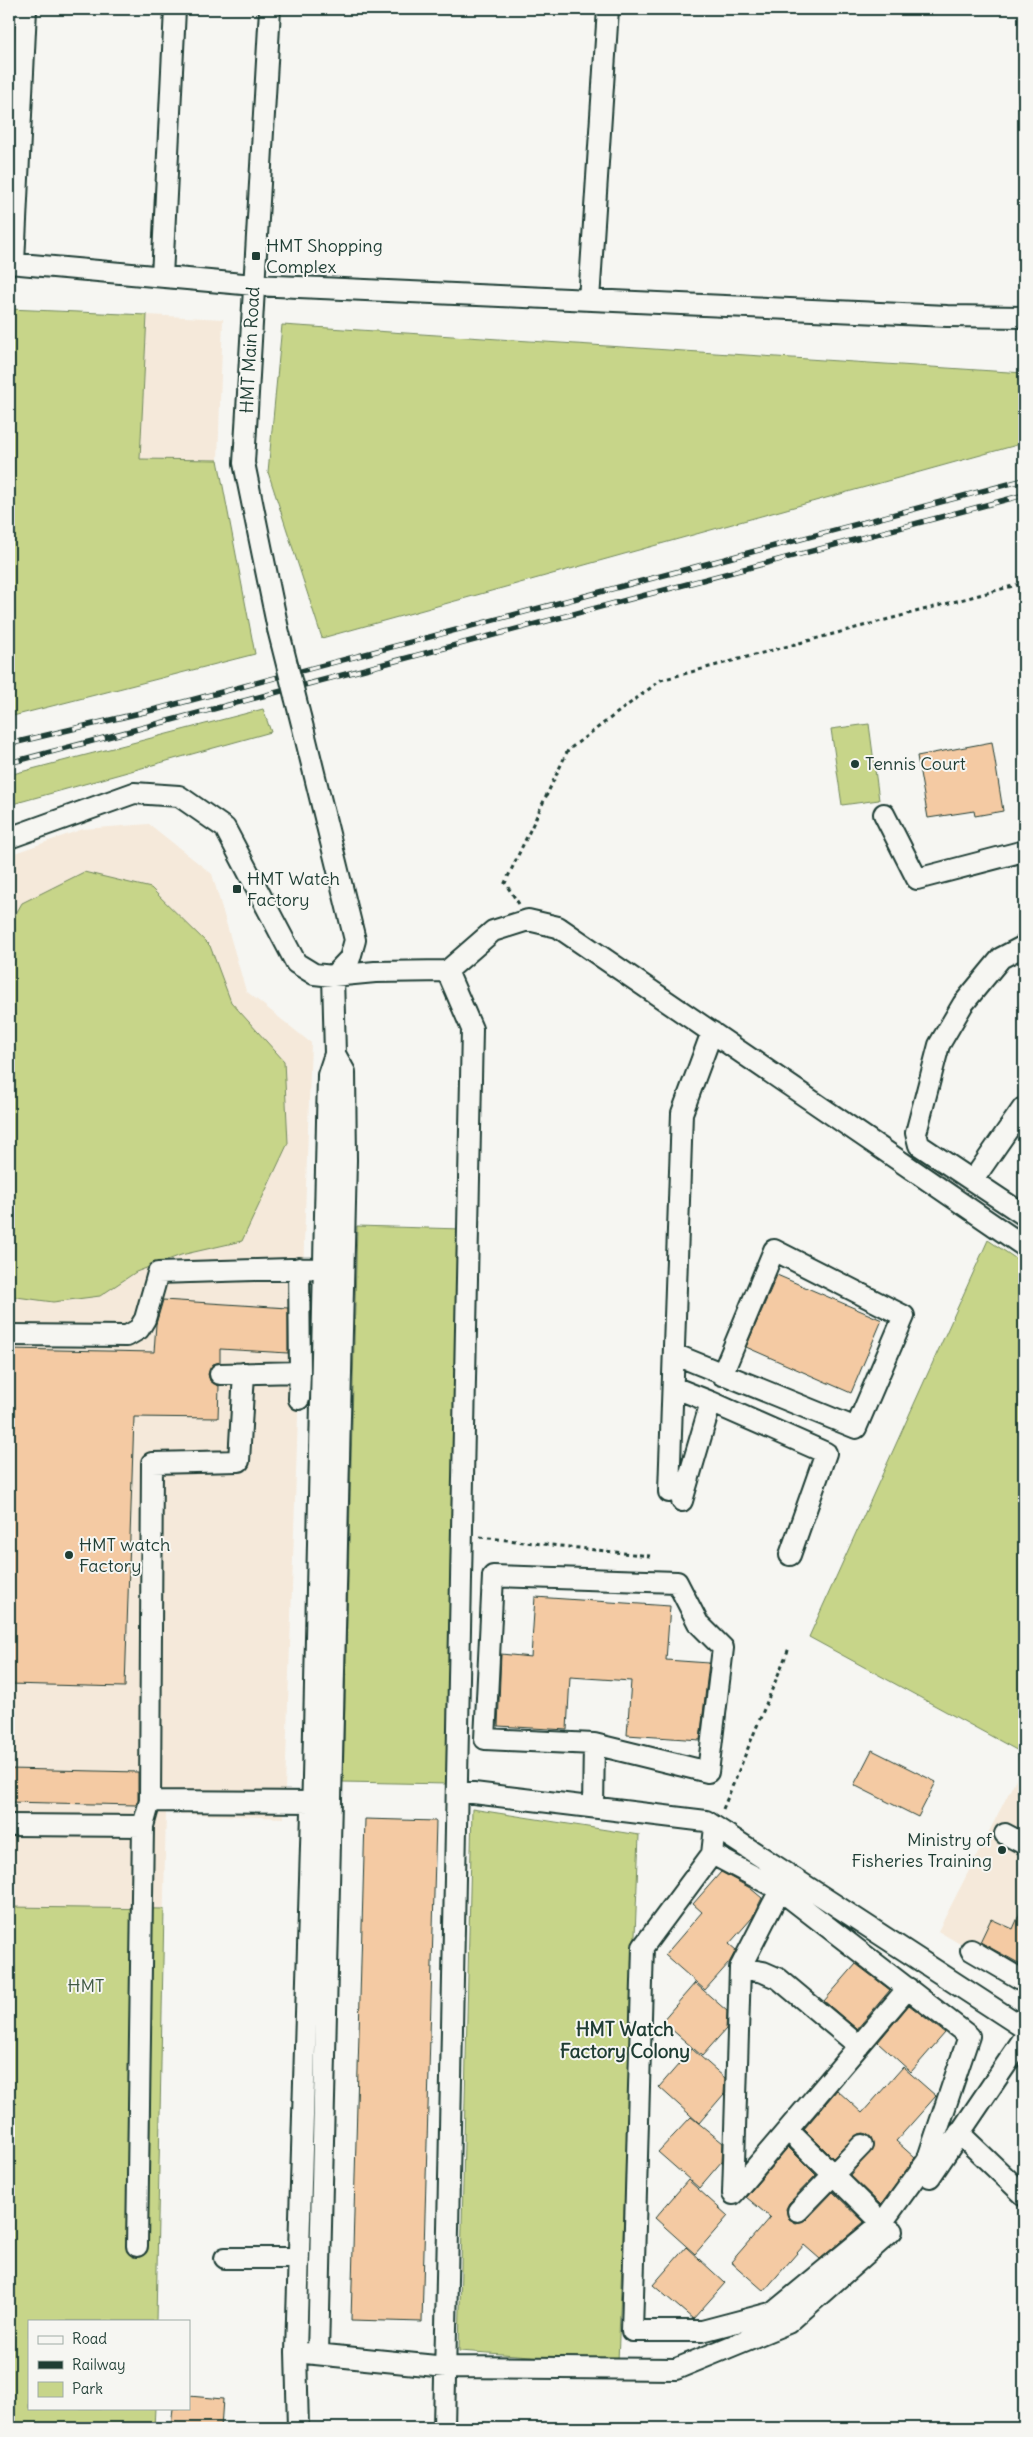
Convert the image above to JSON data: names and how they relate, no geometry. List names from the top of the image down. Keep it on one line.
{"streets":{"street":["HMT Main Road"]},"districts":["HMT Watch Factory Colony"],"parks":["HMT"],"places":{"transit":["HMT Shopping Complex","HMT Watch Factory"],"other":["Tennis Court","HMT watch Factory","Ministry of Fisheries Training"]},"legend":["Road","Railway","Park"]}
